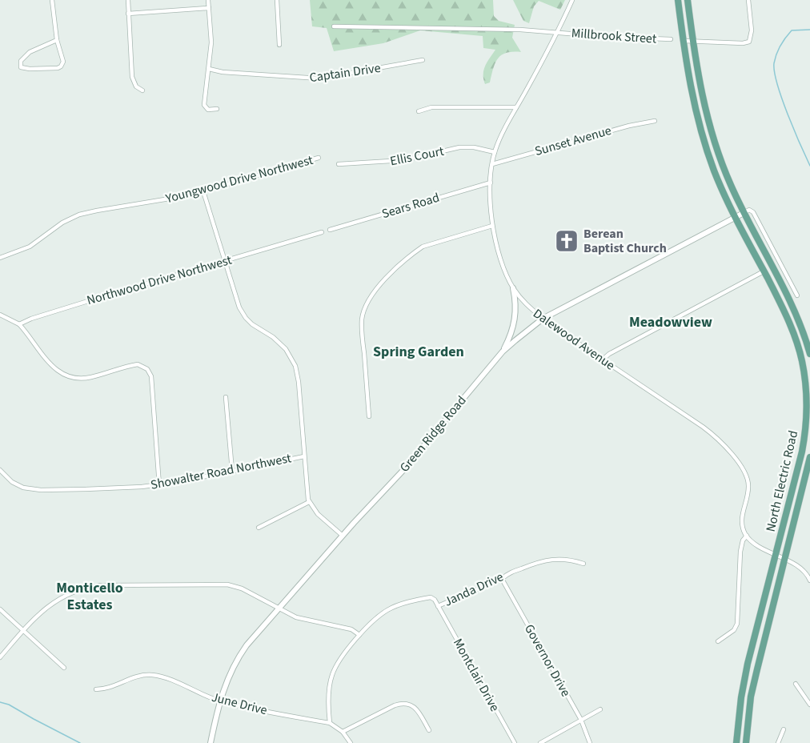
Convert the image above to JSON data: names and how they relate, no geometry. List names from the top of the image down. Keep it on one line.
{"streets":{"main road":["North Electric Road"],"street":["Millbrook Street","Captain Drive","Sunset Avenue","Ellis Court","Youngwood Drive Northwest","Sears Road","Northwood Drive Northwest","Dalewood Avenue","Green Ridge Road","Showalter Road Northwest","Janda Drive","Governor Drive","Montclair Drive","June Drive"]},"crossings":[["Millbrook Street","Dalewood Avenue"],["Sunset Avenue","Dalewood Avenue"],["Ellis Court","Dalewood Avenue"],["Sears Road","Dalewood Avenue"],["Dalewood Avenue","Green Ridge Road"],["Green Ridge Road","North Electric Road"],["Green Ridge Road","June Drive"],["Janda Drive","Governor Drive"],["Janda Drive","Montclair Drive"],["Janda Drive","June Drive"]],"districts":["Meadowview","Spring Garden","Monticello Estates"],"places":{"church":["Berean Baptist Church"]}}
